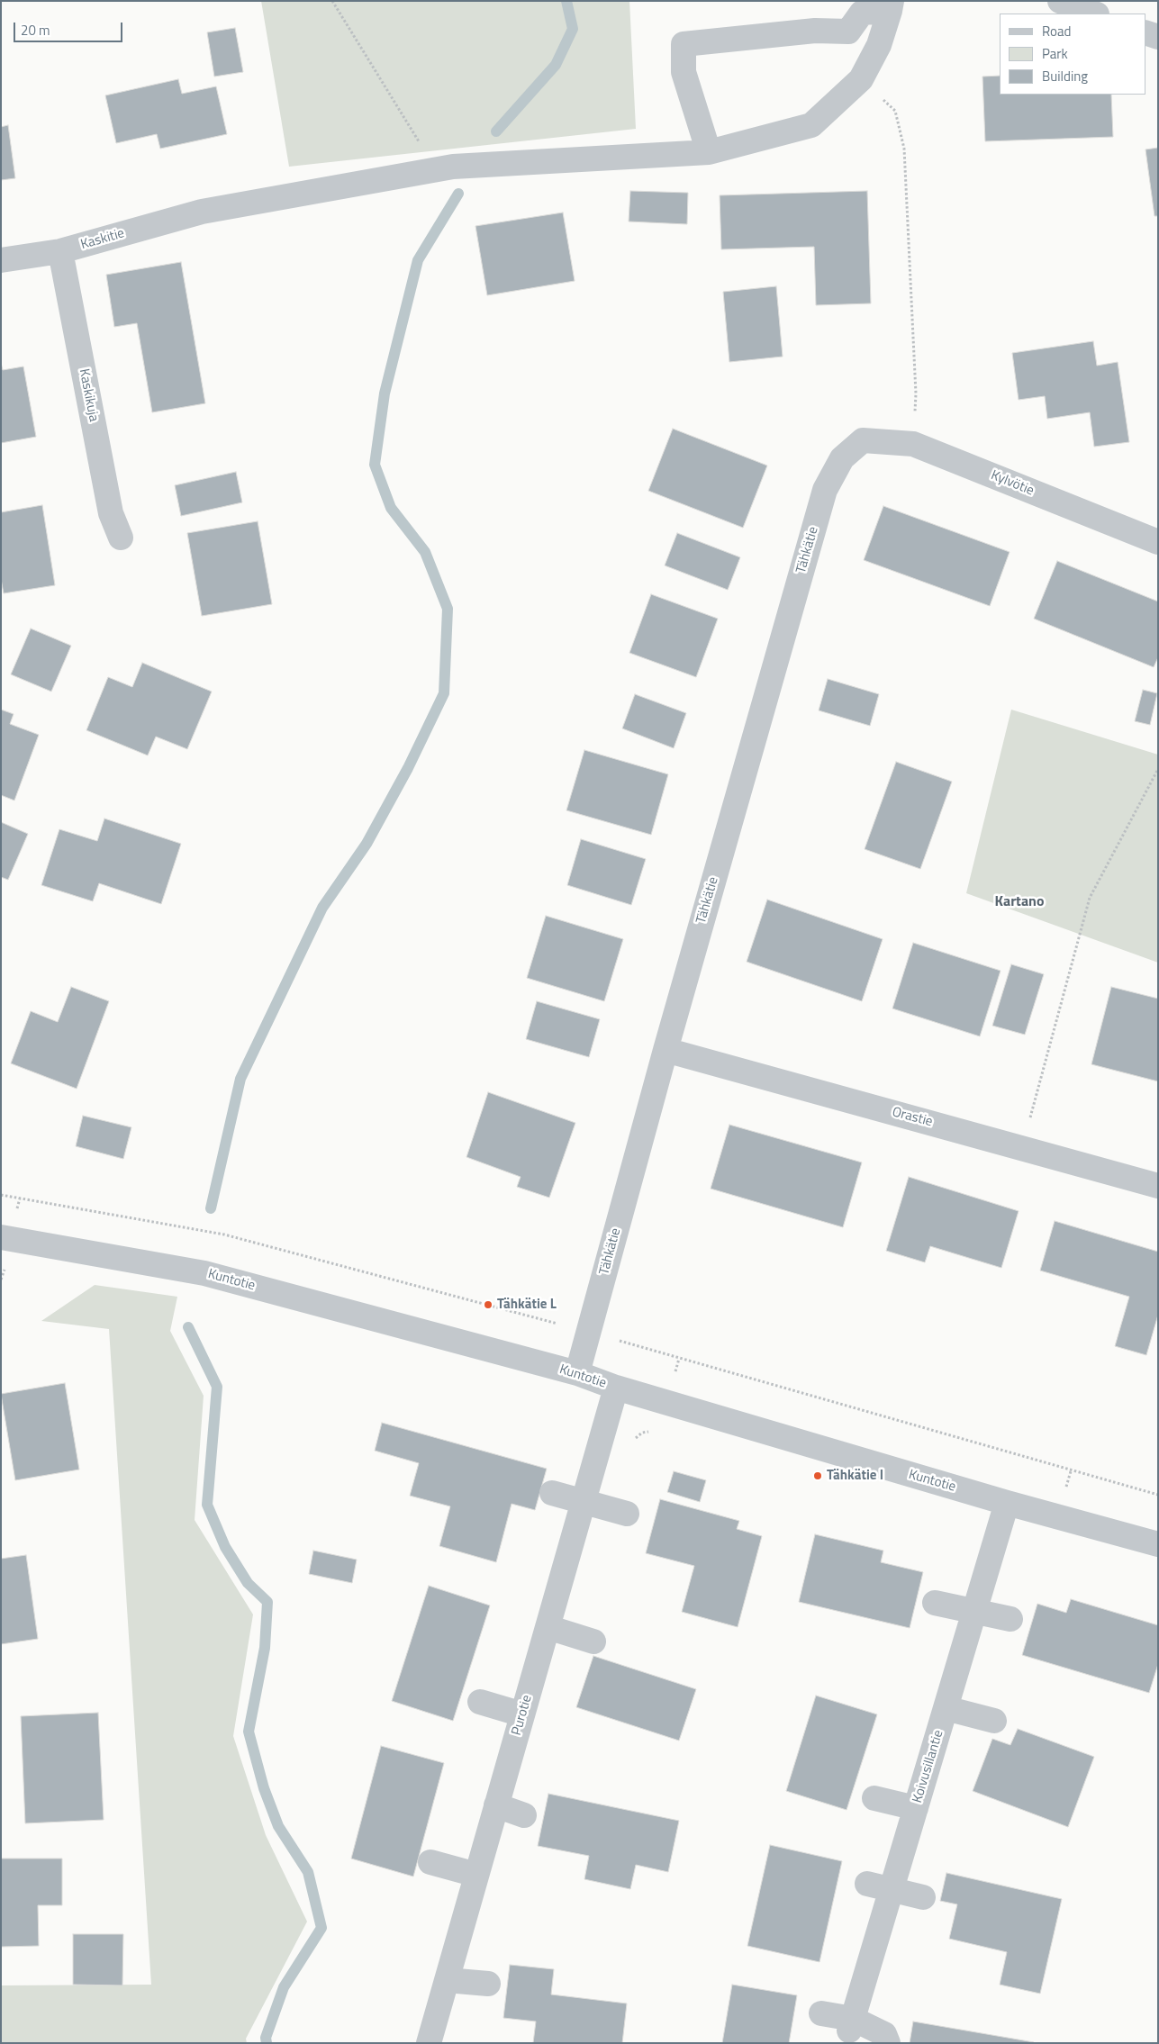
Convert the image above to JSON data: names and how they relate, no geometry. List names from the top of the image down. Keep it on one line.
{"streets":{"street":["Kaskitie","Kaskikuja","Kylvötie","Tähkätie","Orastie","Kuntotie","Purotie","Koivusillantie"]},"crossings":[["Kaskitie","Kaskikuja"],["Kylvötie","Tähkätie"],["Tähkätie","Orastie"],["Tähkätie","Kuntotie"],["Kuntotie","Purotie"],["Kuntotie","Koivusillantie"]],"districts":["Kartano"],"places":["Tähkätie L","Tähkätie I"],"legend":["Road","Park","Building"],"scale_bar":"20 m"}
